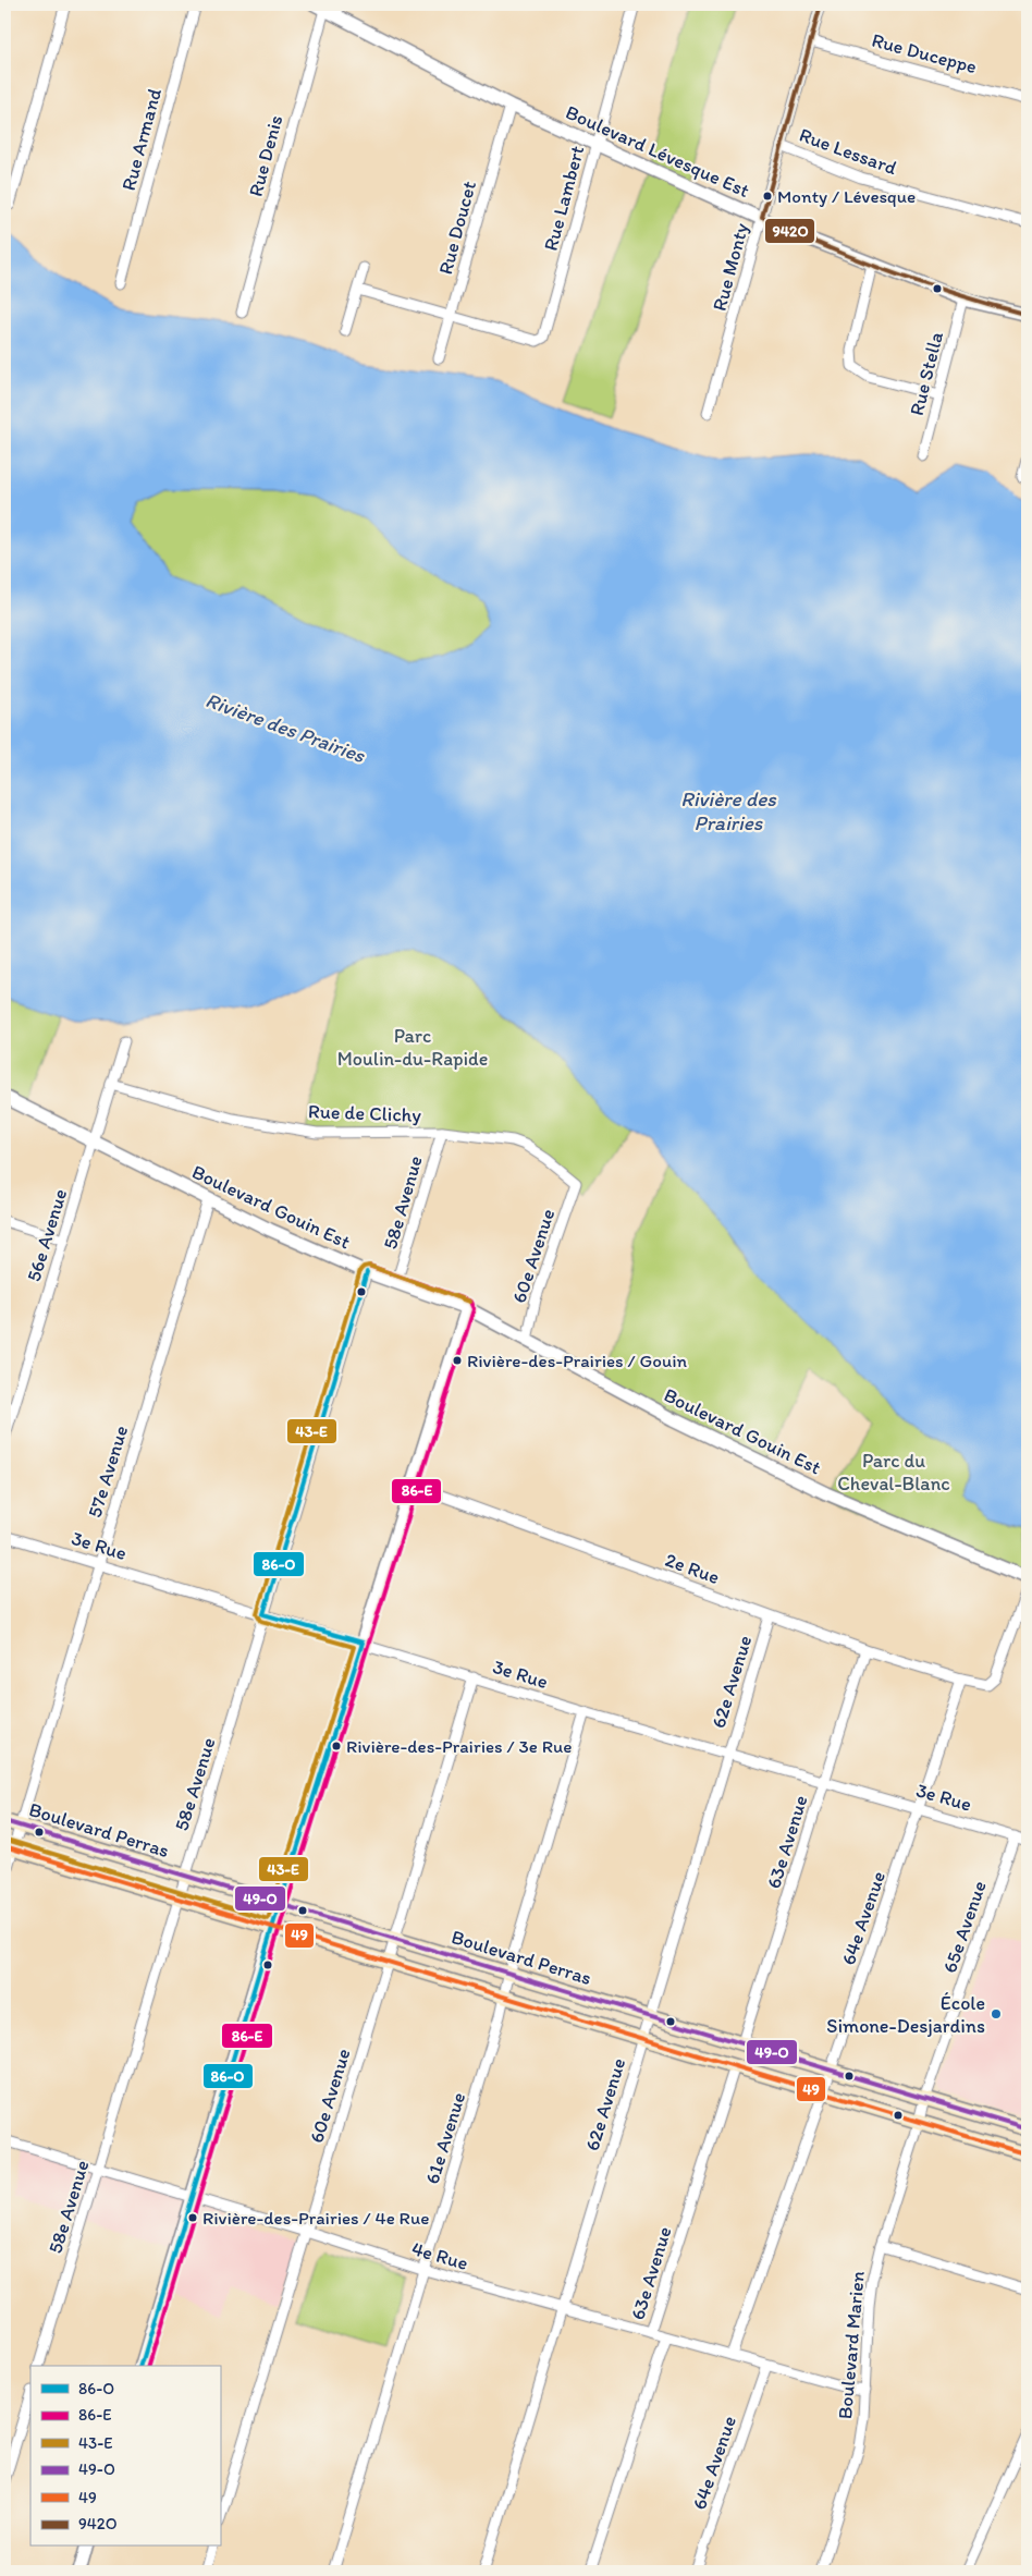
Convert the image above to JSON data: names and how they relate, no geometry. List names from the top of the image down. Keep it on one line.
{"streets":{"main road":["Boulevard Perras"],"street":["Rue Duceppe","Rue Armand","Boulevard Lévesque Est","Rue Lessard","Rue Denis","Rue Lambert","Rue Doucet","Rue Monty","Rue Stella","Rue de Clichy","58e Avenue","Boulevard Gouin Est","56e Avenue","60e Avenue","57e Avenue","3e Rue","2e Rue","62e Avenue","63e Avenue","64e Avenue","65e Avenue","61e Avenue","4e Rue","Boulevard Marien"]},"crossings":[["Rue Duceppe","Rue Monty"],["Boulevard Lévesque Est","Rue Denis"],["Boulevard Lévesque Est","Rue Lambert"],["Boulevard Lévesque Est","Rue Doucet"],["Boulevard Lévesque Est","Rue Monty"],["Boulevard Lévesque Est","Rue Stella"],["Rue Lessard","Rue Monty"],["Rue Lambert","Rue Doucet"],["Rue de Clichy","58e Avenue"],["Rue de Clichy","56e Avenue"],["Rue de Clichy","60e Avenue"],["58e Avenue","Boulevard Gouin Est"],["58e Avenue","3e Rue"],["58e Avenue","Boulevard Perras"],["58e Avenue","4e Rue"],["Boulevard Gouin Est","56e Avenue"],["Boulevard Gouin Est","60e Avenue"],["Boulevard Gouin Est","57e Avenue"],["60e Avenue","3e Rue"],["60e Avenue","Boulevard Perras"],["60e Avenue","4e Rue"],["57e Avenue","3e Rue"],["57e Avenue","Boulevard Perras"],["3e Rue","62e Avenue"],["3e Rue","63e Avenue"],["3e Rue","64e Avenue"],["3e Rue","65e Avenue"],["3e Rue","61e Avenue"],["2e Rue","62e Avenue"],["2e Rue","63e Avenue"],["2e Rue","64e Avenue"],["62e Avenue","Boulevard Perras"],["62e Avenue","4e Rue"],["Boulevard Perras","63e Avenue"],["Boulevard Perras","64e Avenue"],["Boulevard Perras","65e Avenue"],["Boulevard Perras","61e Avenue"],["63e Avenue","4e Rue"],["65e Avenue","Boulevard Marien"],["61e Avenue","4e Rue"]],"water":["Rivière des Prairies"],"parks":["Parc Moulin-du-Rapide","Parc du Cheval-Blanc"],"places":["Monty / Lévesque","Rivière-des-Prairies / Gouin","Rivière-des-Prairies / 3e Rue","École Simone-Desjardins","Rivière-des-Prairies / 4e Rue"],"lines":["transit line 942O","transit line 86-E","transit line 43-E","transit line 86-O","transit line 49-O","transit line 49"],"legend":["86-O","86-E","43-E","49-O","49","942O"]}
